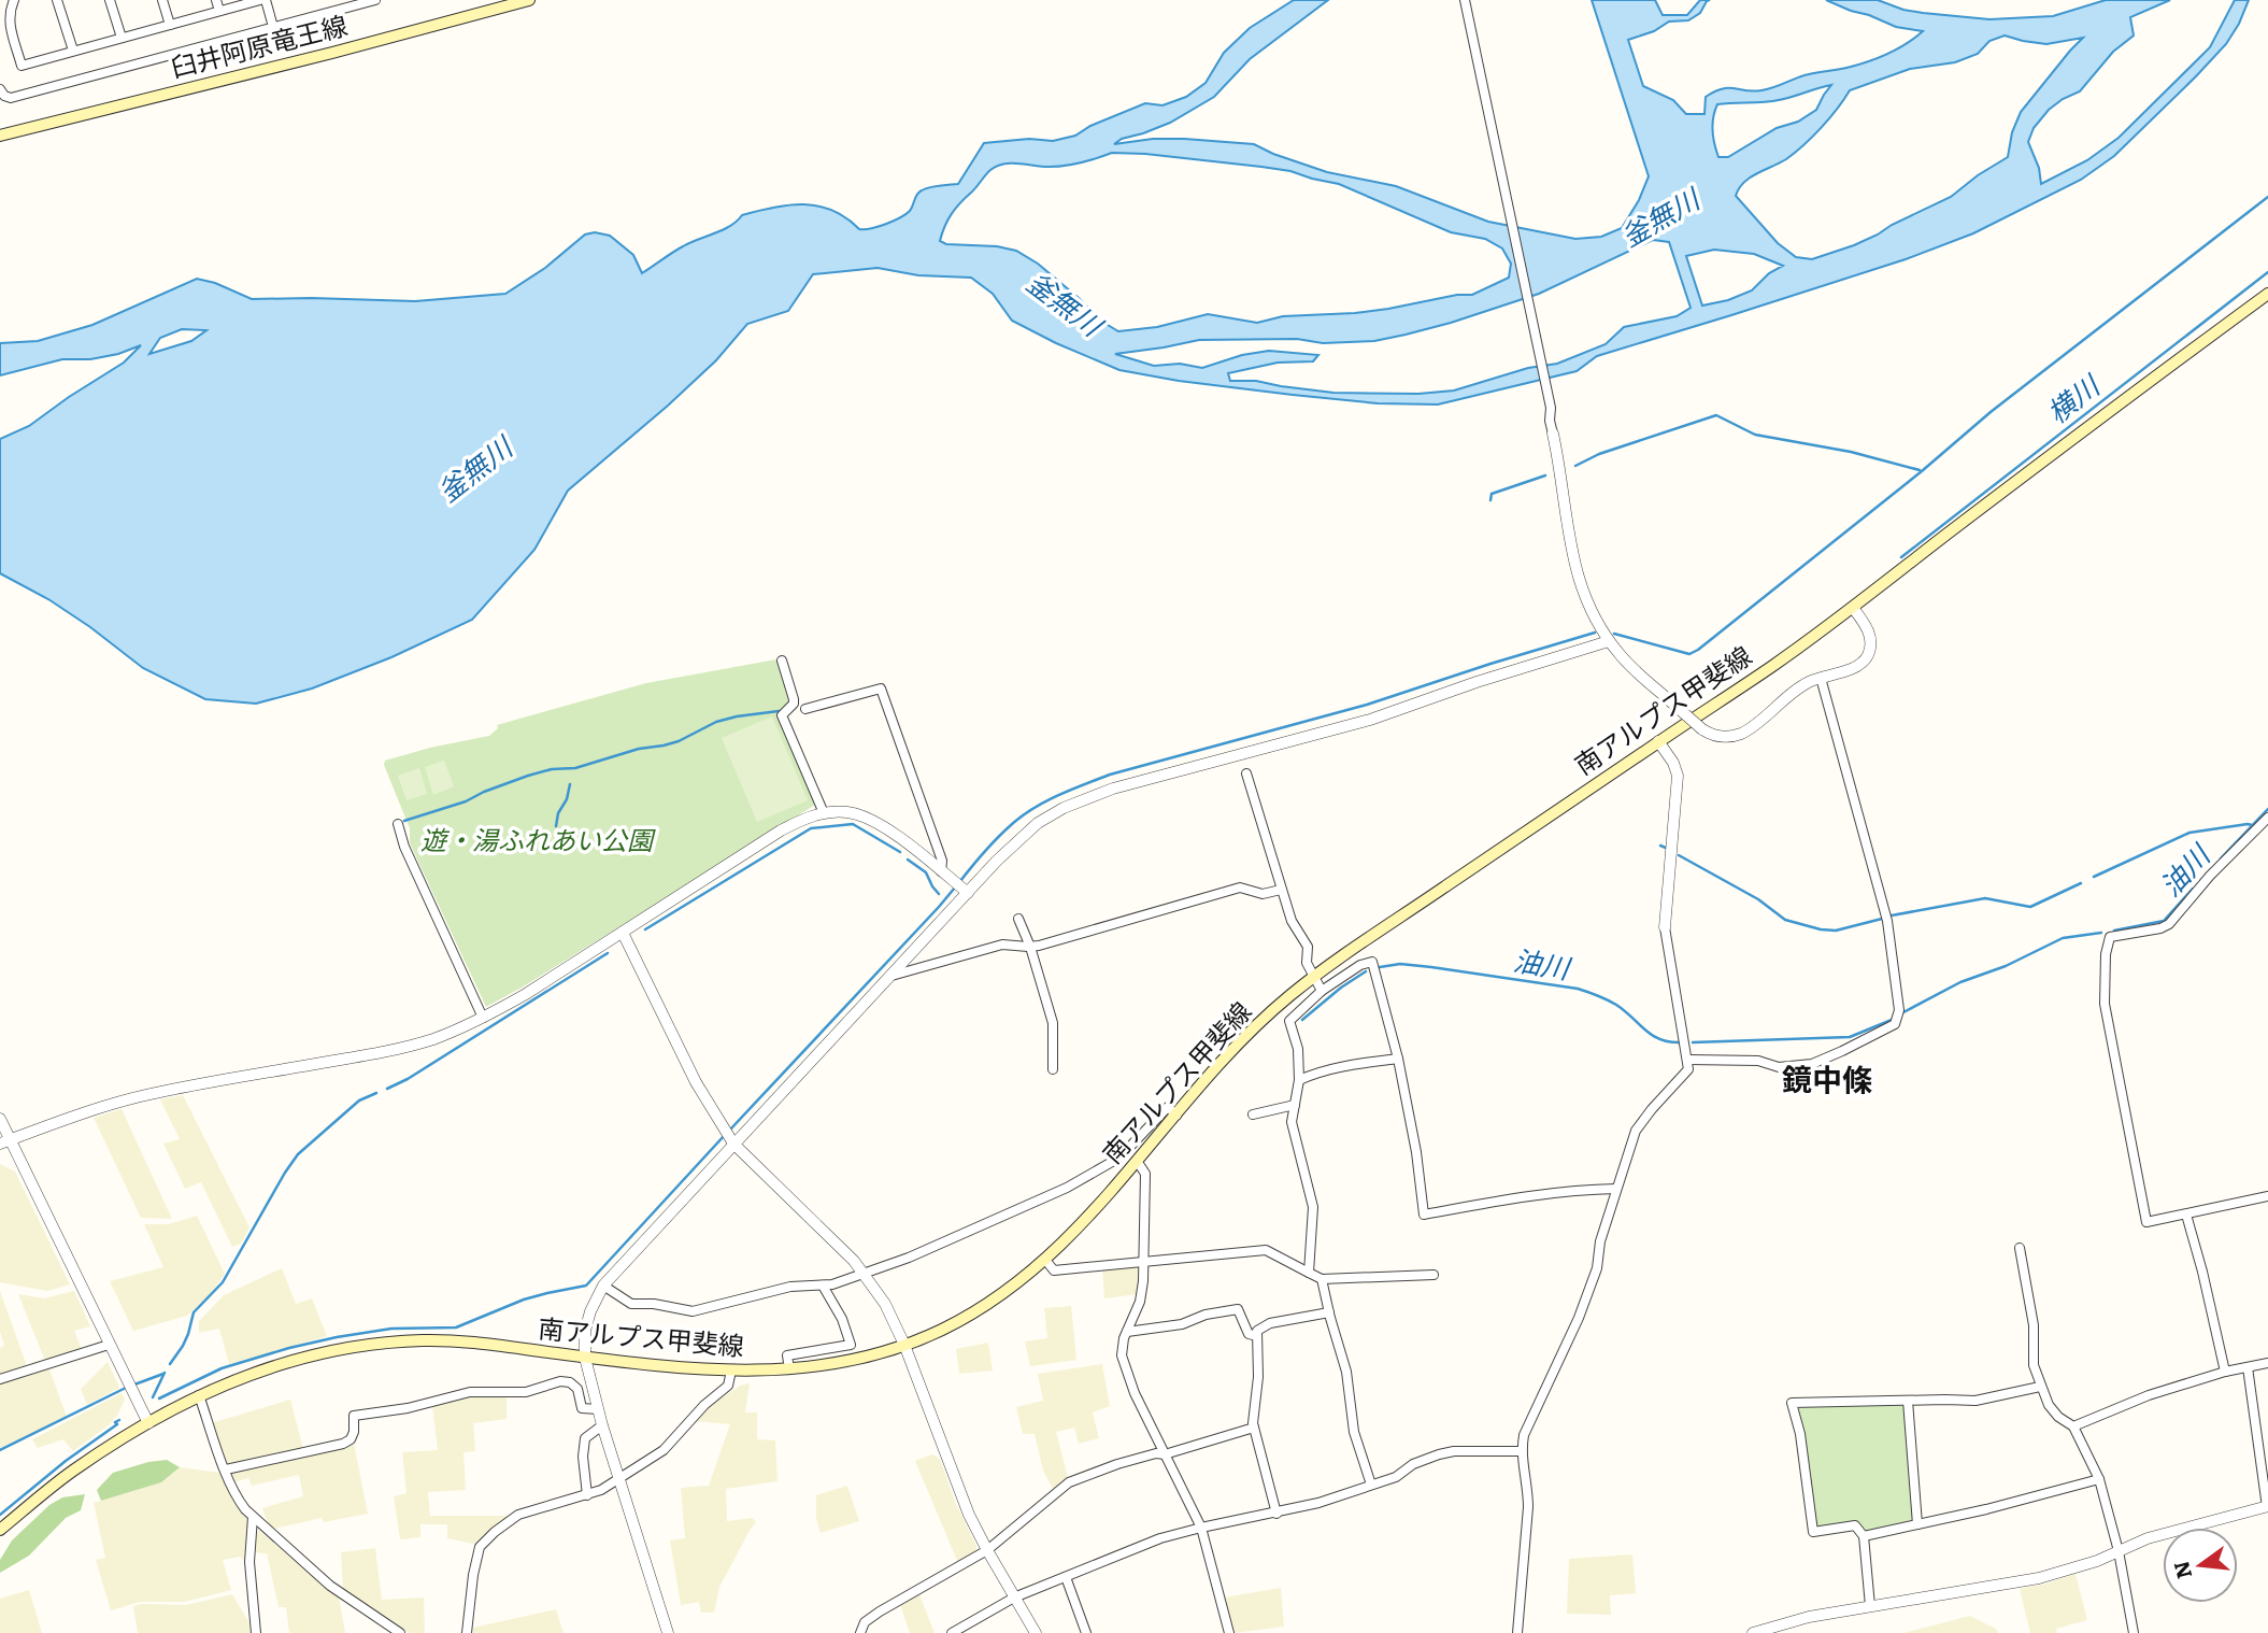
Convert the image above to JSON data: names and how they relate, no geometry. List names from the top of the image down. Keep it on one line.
{"streets":{"main road":["臼井阿原竜王線","南アルプス甲斐線"]},"districts":["鏡中條"],"water":["釜無川","横川","油川"],"parks":["遊・湯ふれあい公園"],"north":"left"}
